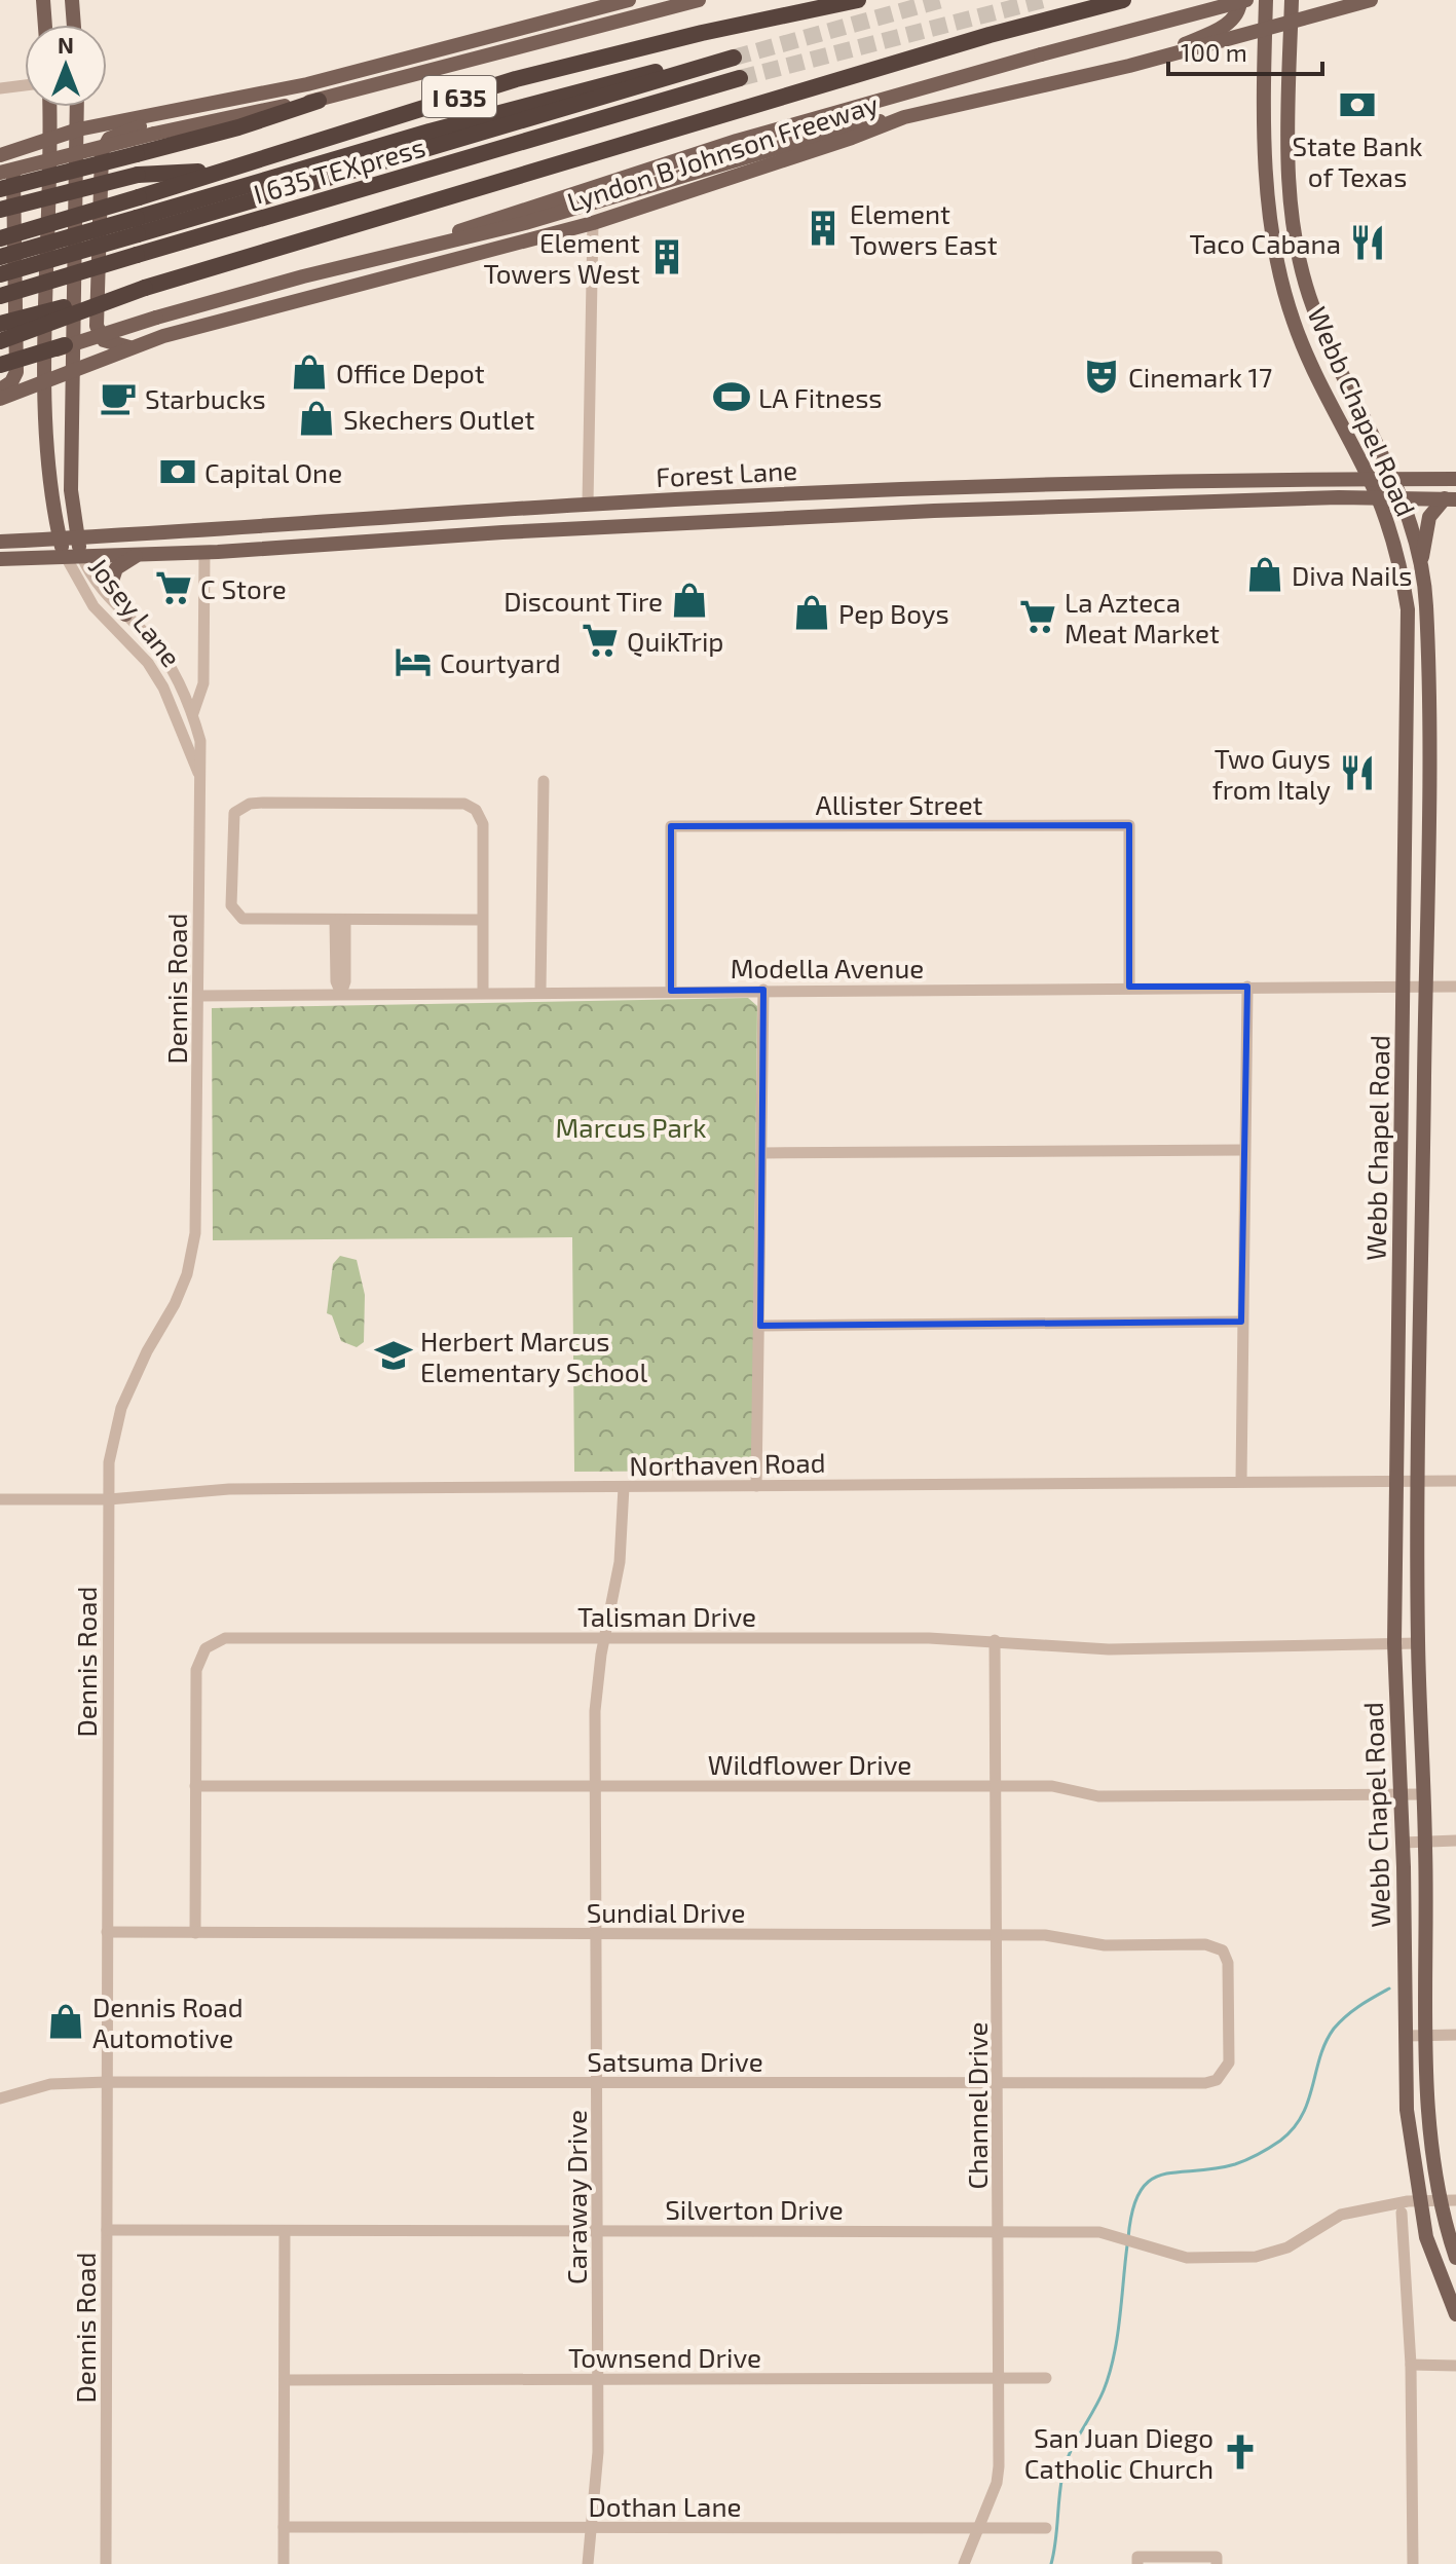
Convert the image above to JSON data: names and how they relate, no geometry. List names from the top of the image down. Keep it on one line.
{"streets":{"highway":["I 635","Lyndon B Johnson Freeway","I 635 TEXpress"],"main road":["Webb Chapel Road","Forest Lane","Josey Lane"],"street":["Allister Street","Modella Avenue","Dennis Road","Northaven Road","Talisman Drive","Wildflower Drive","Sundial Drive","Satsuma Drive","Channel Drive","Caraway Drive","Silverton Drive","Townsend Drive","Dothan Lane"]},"crossings":[["Lyndon B Johnson Freeway","Webb Chapel Road"],["Lyndon B Johnson Freeway","Josey Lane"],["Webb Chapel Road","Forest Lane"],["Webb Chapel Road","Modella Avenue"],["Webb Chapel Road","Northaven Road"],["Webb Chapel Road","Talisman Drive"],["Webb Chapel Road","Wildflower Drive"],["Webb Chapel Road","Silverton Drive"],["Forest Lane","Josey Lane"],["Josey Lane","Dennis Road"],["Allister Street","Modella Avenue"],["Modella Avenue","Dennis Road"],["Dennis Road","Northaven Road"],["Dennis Road","Sundial Drive"],["Dennis Road","Satsuma Drive"],["Dennis Road","Silverton Drive"],["Northaven Road","Caraway Drive"],["Talisman Drive","Wildflower Drive"],["Talisman Drive","Sundial Drive"],["Talisman Drive","Channel Drive"],["Talisman Drive","Caraway Drive"],["Wildflower Drive","Channel Drive"],["Wildflower Drive","Caraway Drive"],["Sundial Drive","Satsuma Drive"],["Sundial Drive","Channel Drive"],["Sundial Drive","Caraway Drive"],["Satsuma Drive","Channel Drive"],["Satsuma Drive","Caraway Drive"],["Channel Drive","Silverton Drive"],["Channel Drive","Townsend Drive"],["Channel Drive","Dothan Lane"],["Caraway Drive","Silverton Drive"],["Caraway Drive","Townsend Drive"],["Caraway Drive","Dothan Lane"]],"parks":["Marcus Park"],"places":{"bank":["State Bank of Texas","Capital One"],"building":["Element Towers East","Element Towers West"],"restaurant":["Taco Cabana","Two Guys from Italy"],"shop":["Office Depot","Skechers Outlet","Diva Nails","Discount Tire","Pep Boys","Dennis Road Automotive"],"theatre":["Cinemark 17"],"sports":["LA Fitness"],"cafe":["Starbucks"],"supermarket":["C Store","La Azteca Meat Market","QuikTrip"],"hotel":["Courtyard"],"school or university":["Herbert Marcus Elementary School"],"church":["San Juan Diego Catholic Church"]},"scale_bar":"100 m","north":"top"}
